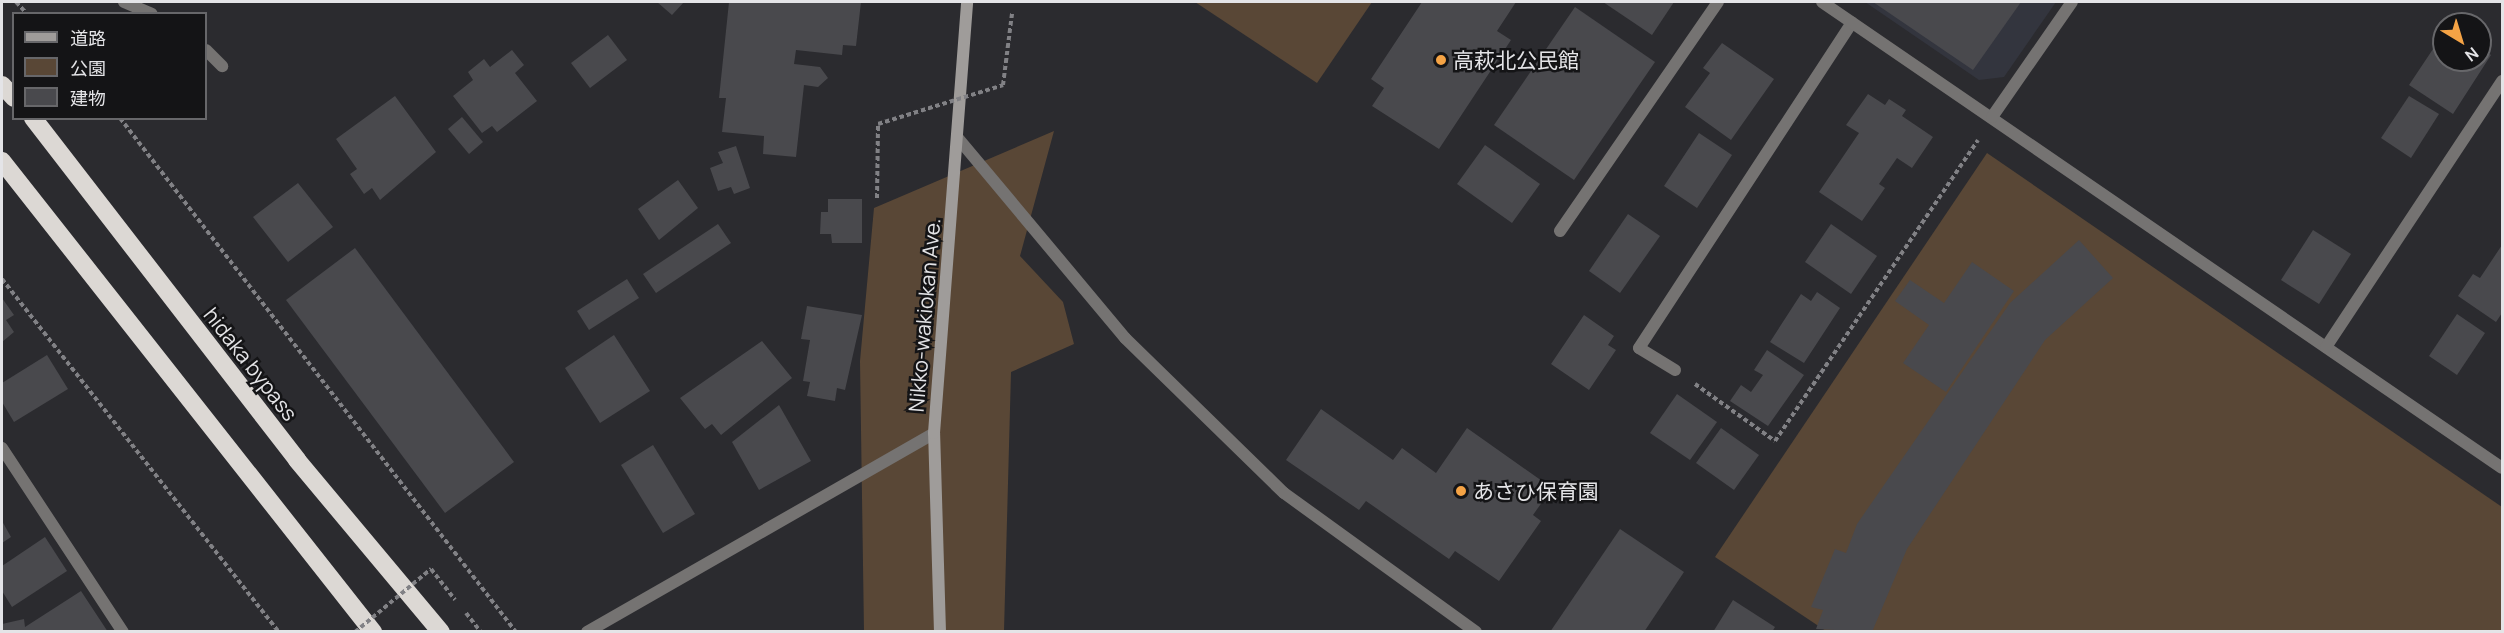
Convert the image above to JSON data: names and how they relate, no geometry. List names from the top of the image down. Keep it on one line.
{"streets":{"highway":["hidaka bypass"],"street":["Nikko-wakiokan Ave."]},"places":["高萩北公民館","あさひ保育園"],"legend":["道路","公園","建物"],"north":"bottom right"}
